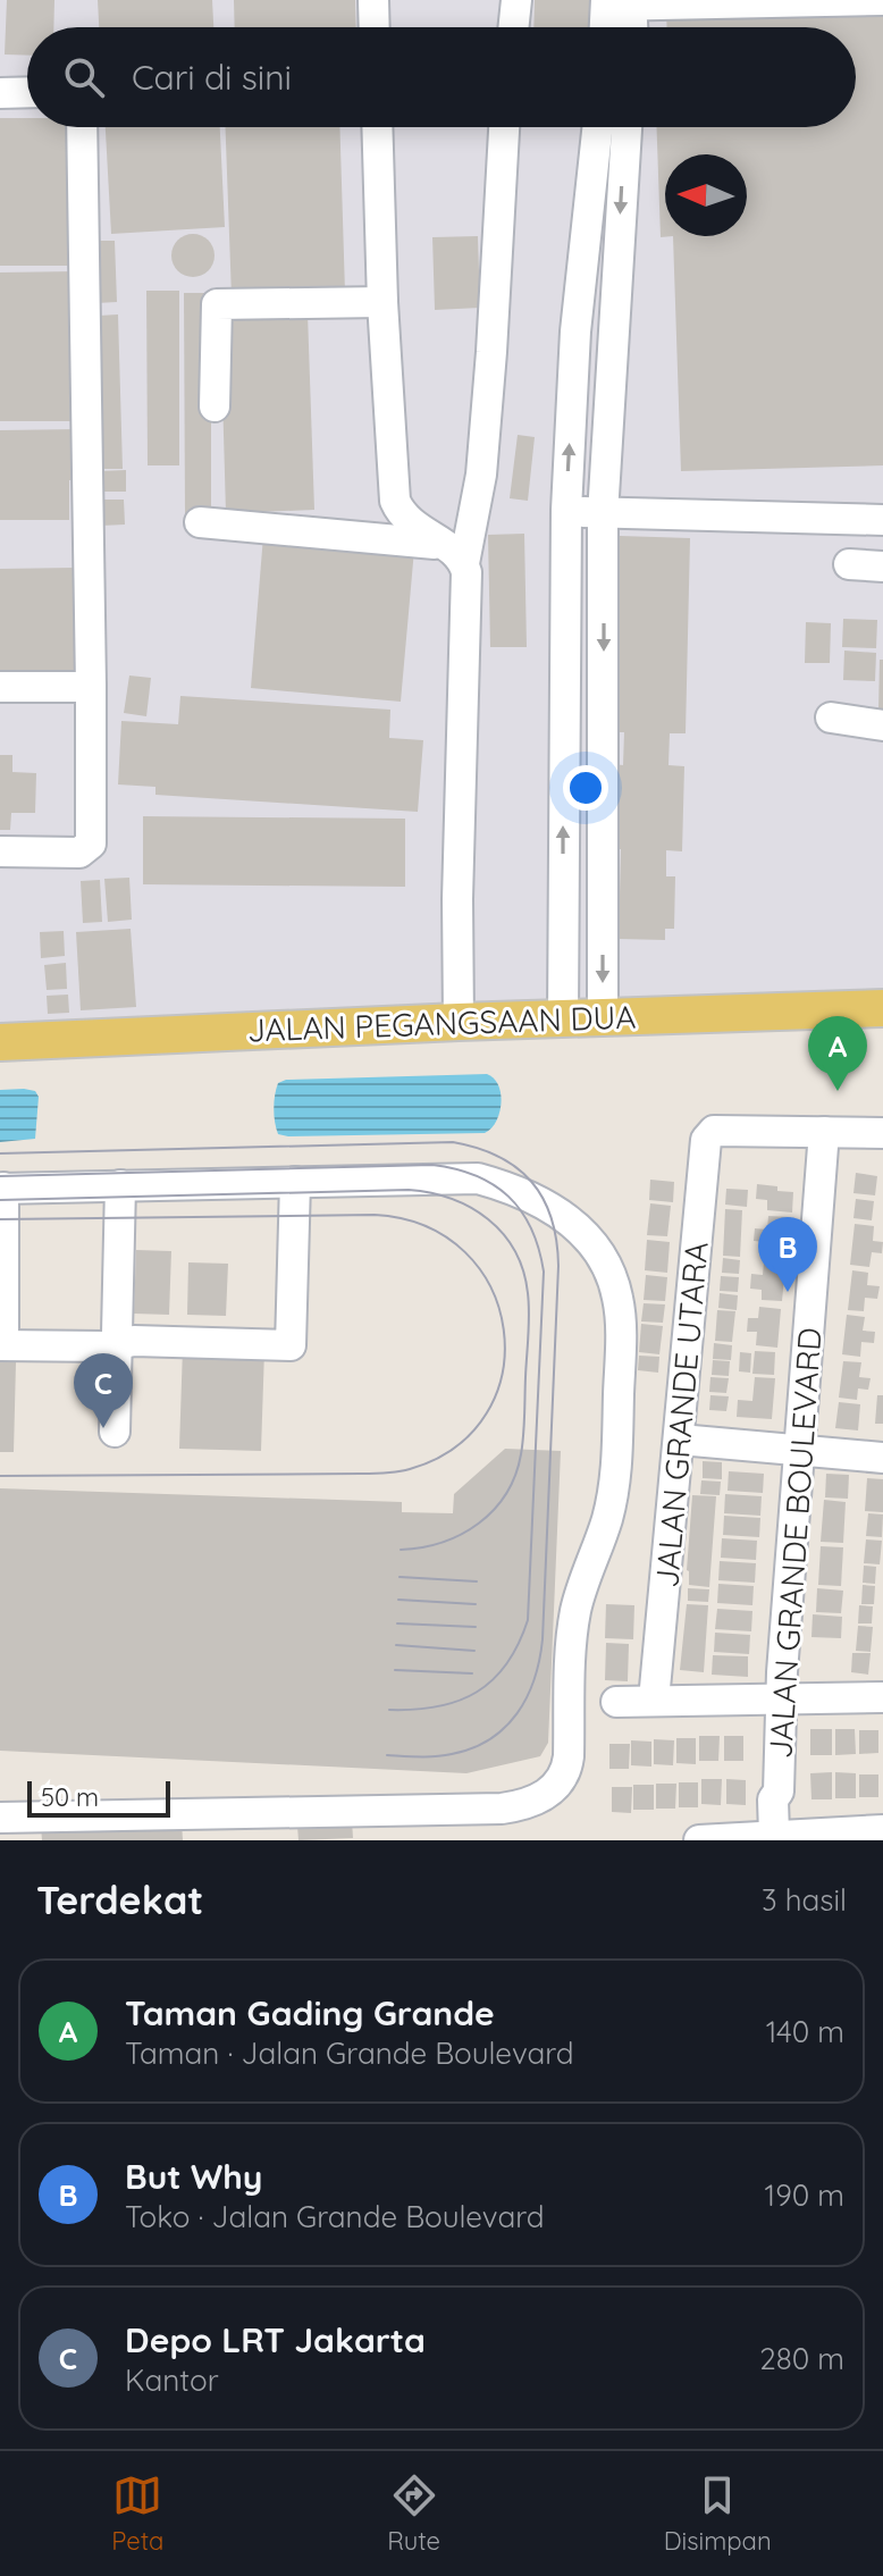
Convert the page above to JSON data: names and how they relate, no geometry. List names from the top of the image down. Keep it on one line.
{"streets":{"main road":["JALAN PEGANGSAAN DUA"],"street":["JALAN GRANDE UTARA","JALAN GRANDE BOULEVARD"]},"crossings":[["JALAN GRANDE UTARA","JALAN GRANDE BOULEVARD"]],"scale_bar":"50 m","north":"left","page":{"search":"Cari di sini","pins":["A","B","C"],"scale":"50 m","heading":["Terdekat","3 hasil"],"list":[{"mark":"A","name":"Taman Gading Grande","note":"Taman · Jalan Grande Boulevard","value":"140 m"},{"mark":"B","name":"But Why","note":"Toko · Jalan Grande Boulevard","value":"190 m"},{"mark":"C","name":"Depo LRT Jakarta","note":"Kantor","value":"280 m"}],"nav":["Peta","Rute","Disimpan"]}}
